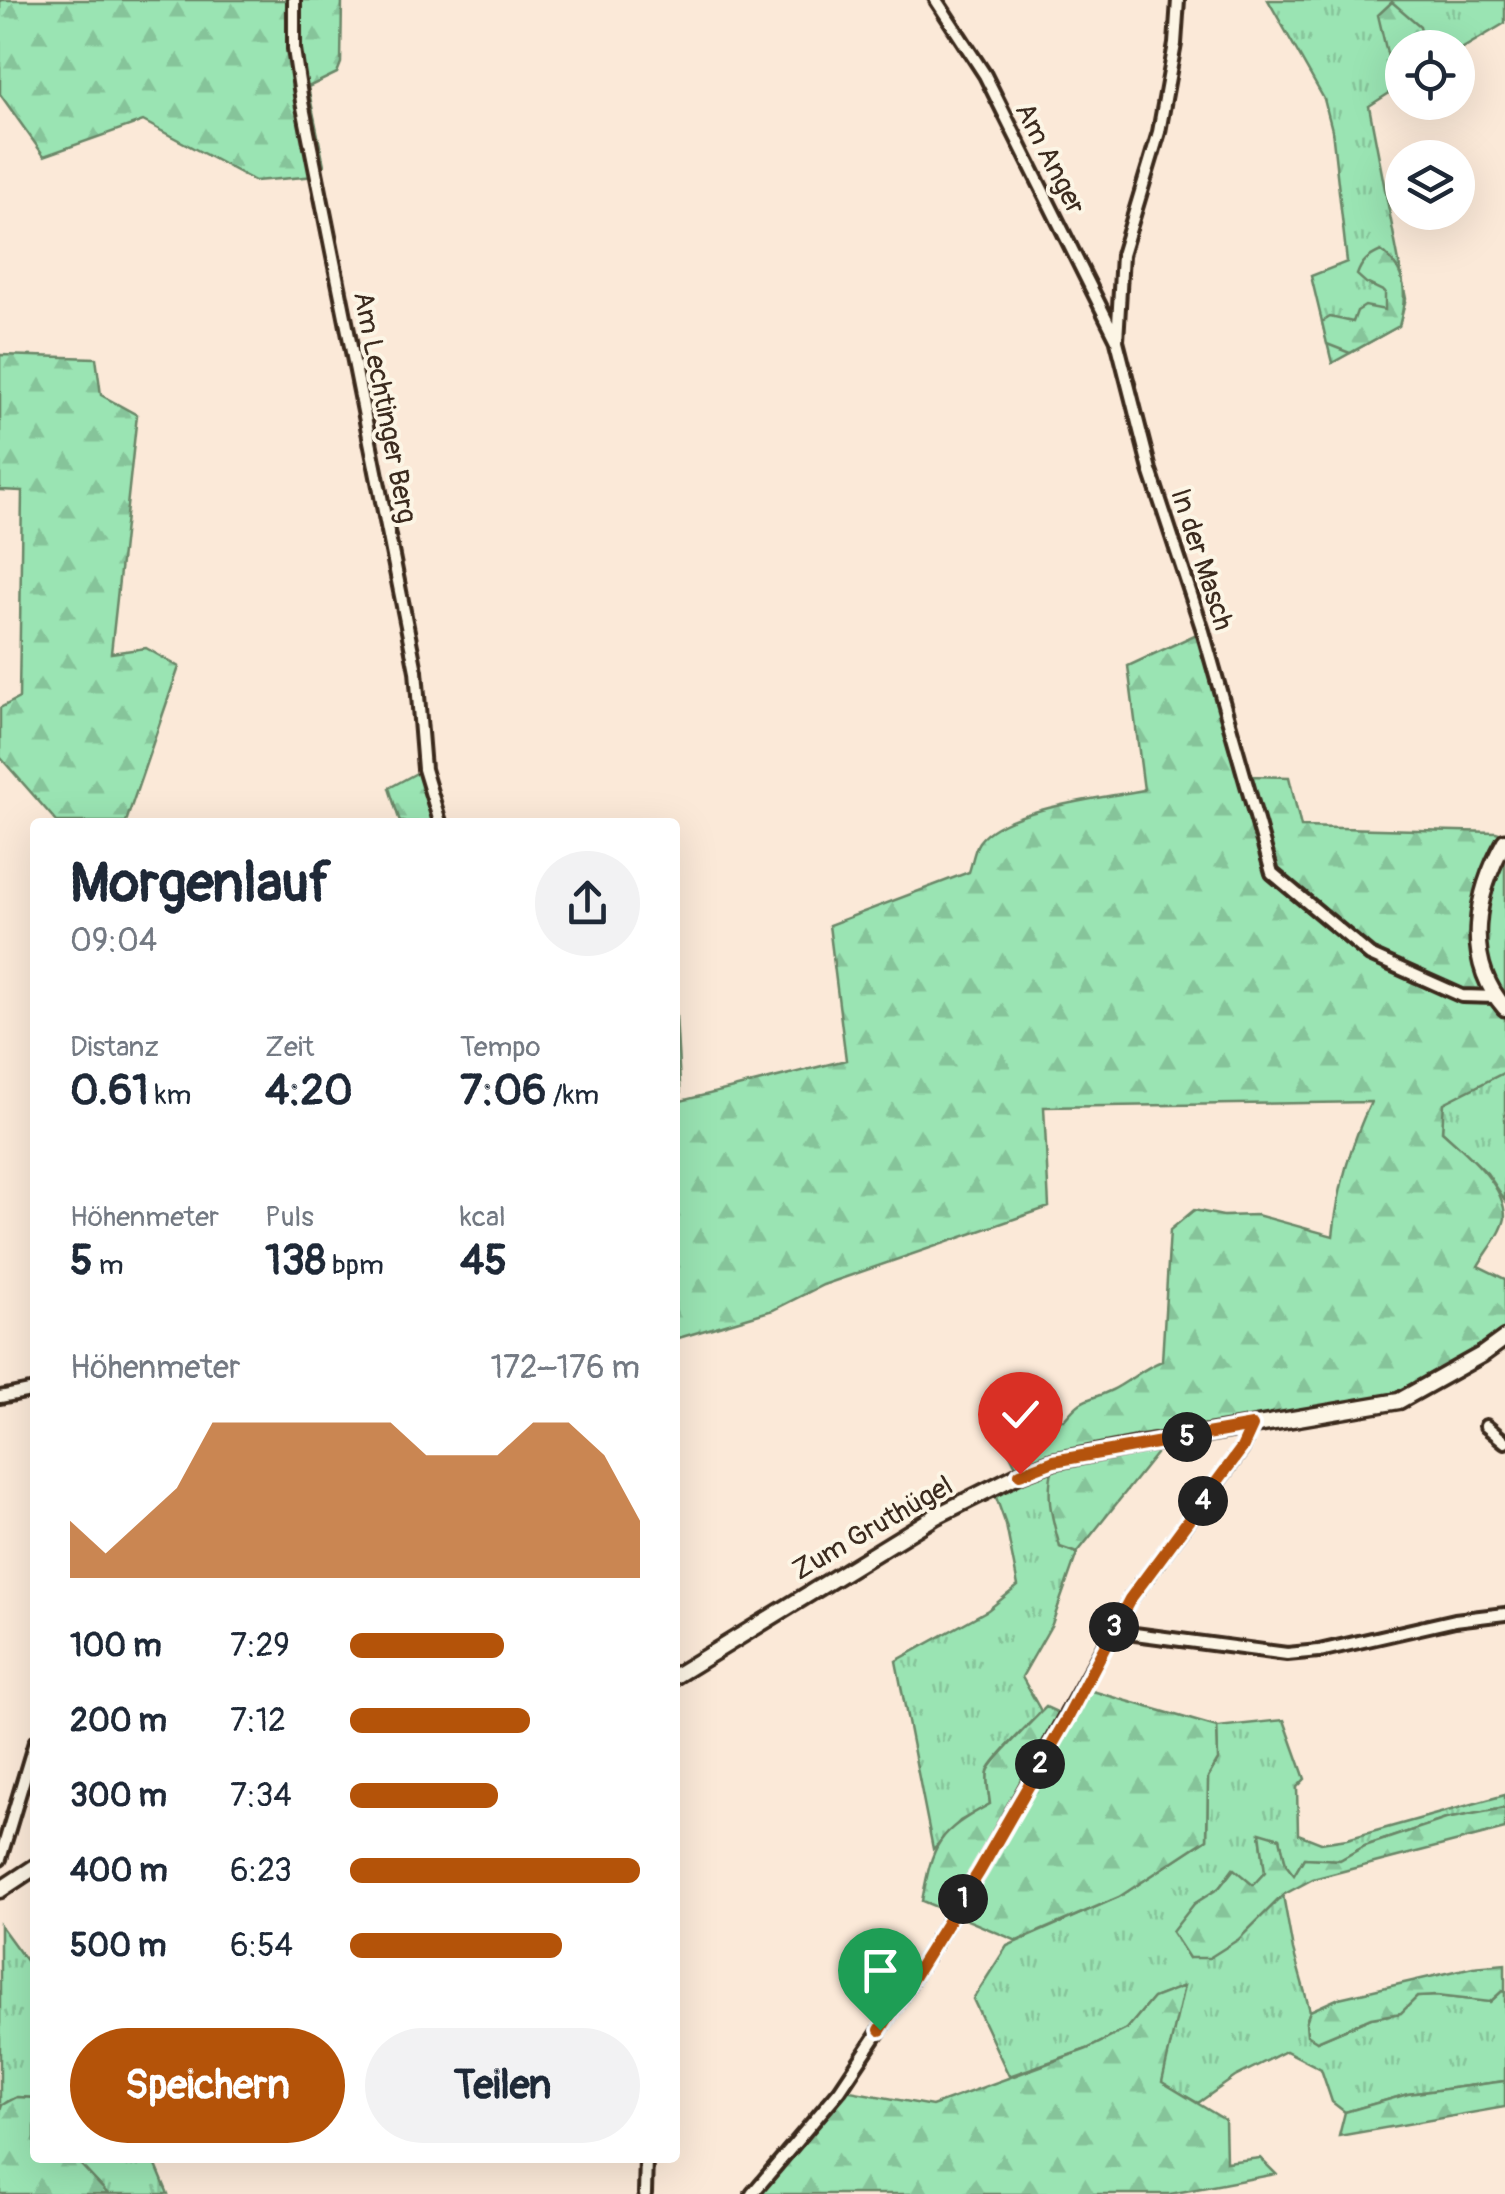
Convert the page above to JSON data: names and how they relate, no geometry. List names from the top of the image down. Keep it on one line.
{"streets":{"street":["Am Anger","Am Lechtinger Berg","In der Masch","Zum Gruthügel"]},"crossings":[["Am Anger","In der Masch"]],"page":{"heading":["Morgenlauf","09:04"],"stats":[["Distanz","0.61 km"],["Zeit","4:20"],["Tempo","7:06 /km"],["Höhenmeter","5 m"],["Puls","138 bpm"],["kcal","45"]],"chart":["Höhenmeter","172–176 m"],"pins":["5","4","3","2","1"],"list":[{"name":"100 m","note":"7:29"},{"name":"200 m","note":"7:12"},{"name":"300 m","note":"7:34"},{"name":"400 m","note":"6:23"},{"name":"500 m","note":"6:54"}],"buttons":["Speichern","Teilen"]}}
